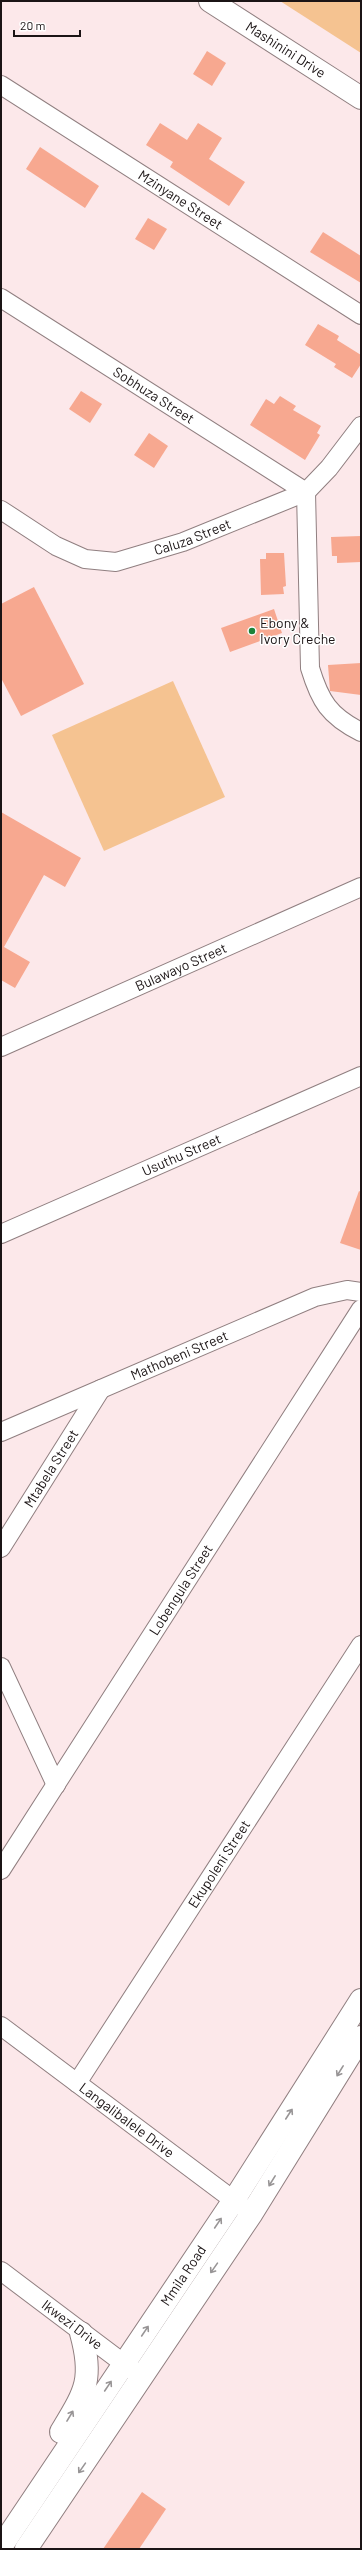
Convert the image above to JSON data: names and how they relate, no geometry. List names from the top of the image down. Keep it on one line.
{"streets":{"main road":["Mashinini Drive","Mmila Road"],"street":["Mzinyane Street","Sobhuza Street","Caluza Street","Bulawayo Street","Usuthu Street","Mathobeni Street","Mtabela Street","Lobengula Street","Ekupoleni Street","Langalibalele Drive","Ikwezi Drive"]},"crossings":[["Sobhuza Street","Caluza Street"],["Mathobeni Street","Mtabela Street"],["Ekupoleni Street","Langalibalele Drive"],["Langalibalele Drive","Mmila Road"],["Mmila Road","Ikwezi Drive"]],"places":["Ebony & Ivory Creche"],"scale_bar":"20 m"}
